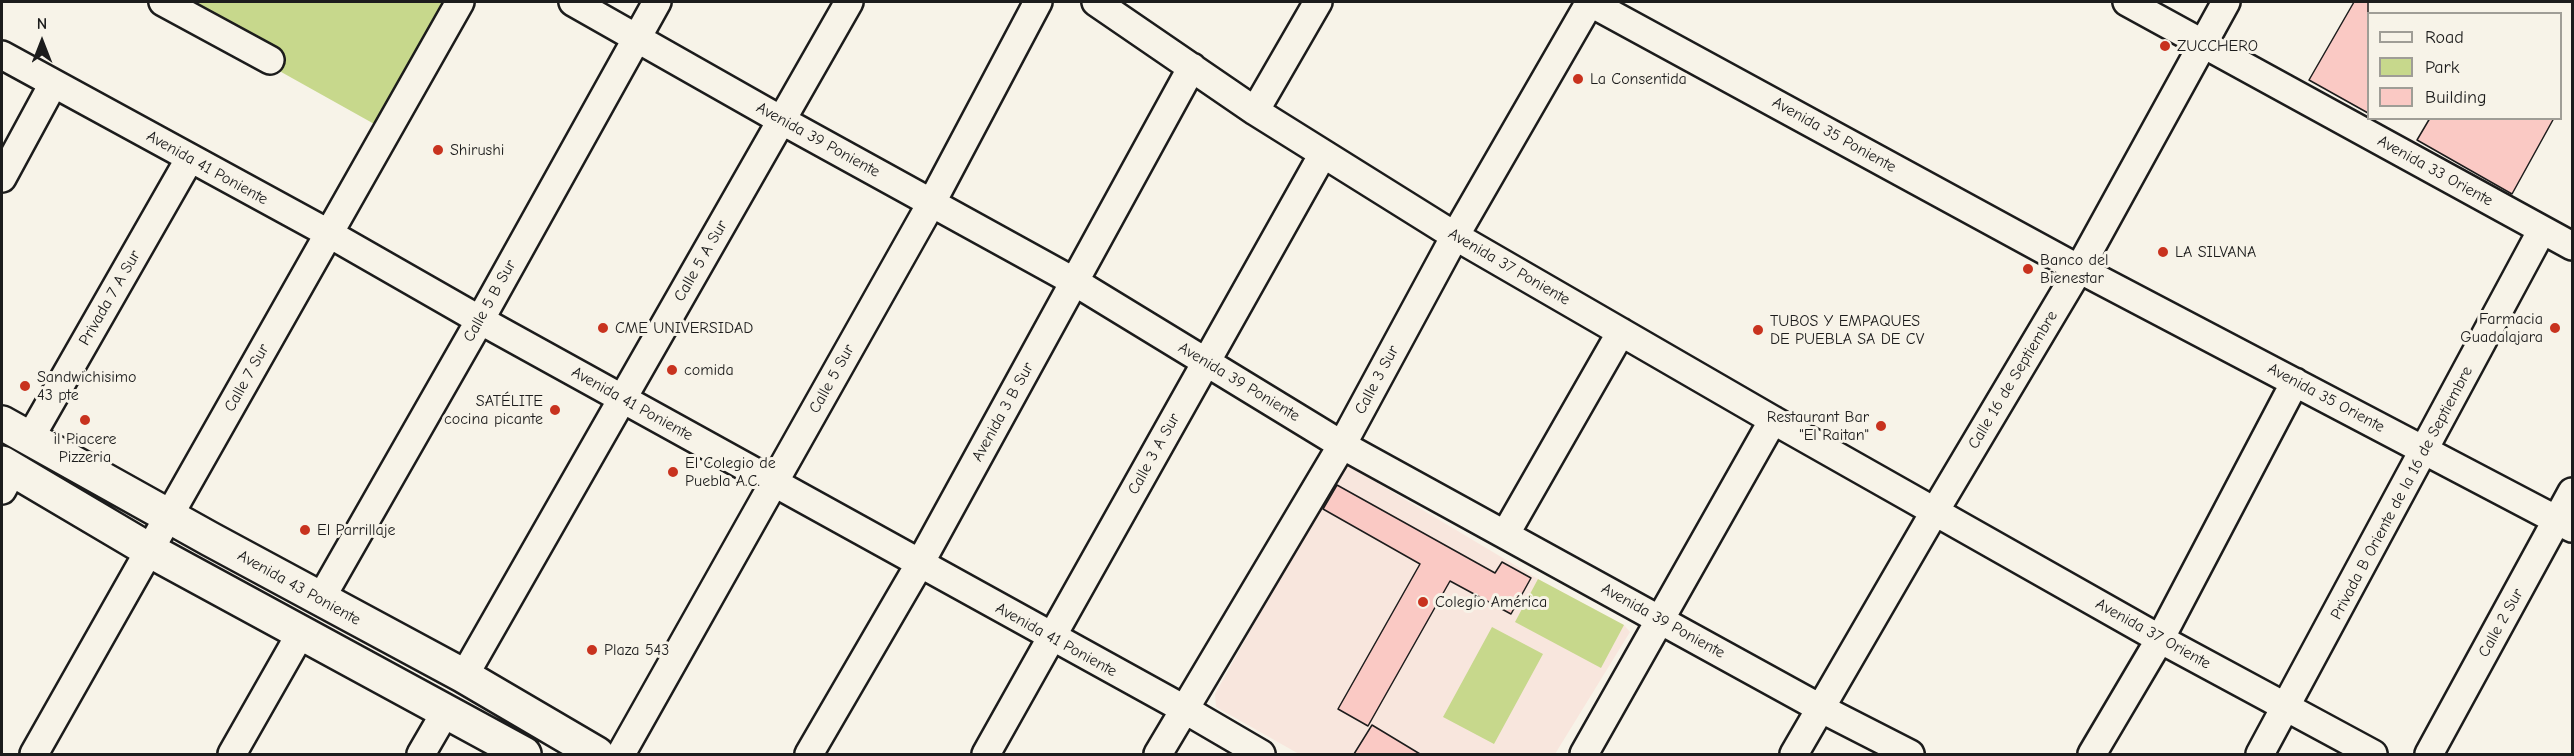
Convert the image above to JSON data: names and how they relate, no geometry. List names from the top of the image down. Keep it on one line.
{"streets":{"main road":["Avenida 43 Poniente"],"street":["Avenida 35 Poniente","Avenida 39 Poniente","Avenida 41 Poniente","Avenida 33 Oriente","Calle 5 A Sur","Avenida 37 Poniente","Privada 7 A Sur","Calle 5 B Sur","Calle 7 Sur","Calle 5 Sur","Calle 3 Sur","Calle 16 de Septiembre","Avenida 35 Oriente","Avenida 3 B Sur","Calle 3 A Sur","Privada B Oriente de la 16 de Septiembre","Calle 2 Sur","Avenida 37 Oriente"]},"crossings":[["Avenida 35 Poniente","Calle 3 Sur"],["Avenida 35 Poniente","Calle 16 de Septiembre"],["Avenida 35 Poniente","Avenida 35 Oriente"],["Avenida 39 Poniente","Calle 5 A Sur"],["Avenida 39 Poniente","Calle 5 B Sur"],["Avenida 39 Poniente","Calle 5 Sur"],["Avenida 39 Poniente","Calle 3 Sur"],["Avenida 39 Poniente","Calle 16 de Septiembre"],["Avenida 39 Poniente","Avenida 3 B Sur"],["Avenida 39 Poniente","Calle 3 A Sur"],["Avenida 41 Poniente","Calle 5 A Sur"],["Avenida 41 Poniente","Privada 7 A Sur"],["Avenida 41 Poniente","Calle 5 B Sur"],["Avenida 41 Poniente","Calle 7 Sur"],["Avenida 41 Poniente","Calle 5 Sur"],["Avenida 41 Poniente","Calle 3 Sur"],["Avenida 41 Poniente","Avenida 3 B Sur"],["Avenida 41 Poniente","Calle 3 A Sur"],["Avenida 33 Oriente","Calle 16 de Septiembre"],["Avenida 33 Oriente","Privada B Oriente de la 16 de Septiembre"],["Calle 5 A Sur","Avenida 43 Poniente"],["Avenida 37 Poniente","Calle 3 Sur"],["Avenida 37 Poniente","Calle 16 de Septiembre"],["Avenida 37 Poniente","Avenida 3 B Sur"],["Avenida 37 Poniente","Calle 3 A Sur"],["Avenida 37 Poniente","Avenida 37 Oriente"],["Privada 7 A Sur","Avenida 43 Poniente"],["Calle 5 B Sur","Avenida 43 Poniente"],["Calle 7 Sur","Avenida 43 Poniente"],["Calle 16 de Septiembre","Avenida 35 Oriente"],["Calle 16 de Septiembre","Avenida 37 Oriente"],["Avenida 35 Oriente","Privada B Oriente de la 16 de Septiembre"],["Avenida 35 Oriente","Calle 2 Sur"],["Privada B Oriente de la 16 de Septiembre","Avenida 37 Oriente"]],"places":["ZUCCHERO","La Consentida","Shirushi","LA SILVANA","Banco del Bienestar","CME UNIVERSIDAD","Farmacia Guadalajara","TUBOS Y EMPAQUES DE PUEBLA SA DE CV","comida","Sandwichisimo 43 pte","SATÉLITE cocina picante","il Piacere Pizzeria","Restaurant Bar \"El Raitan\"","El Colegio de Puebla A.C.","El Parrillaje","Colegio América","Plaza 543"],"legend":["Road","Park","Building"],"north":"top"}
